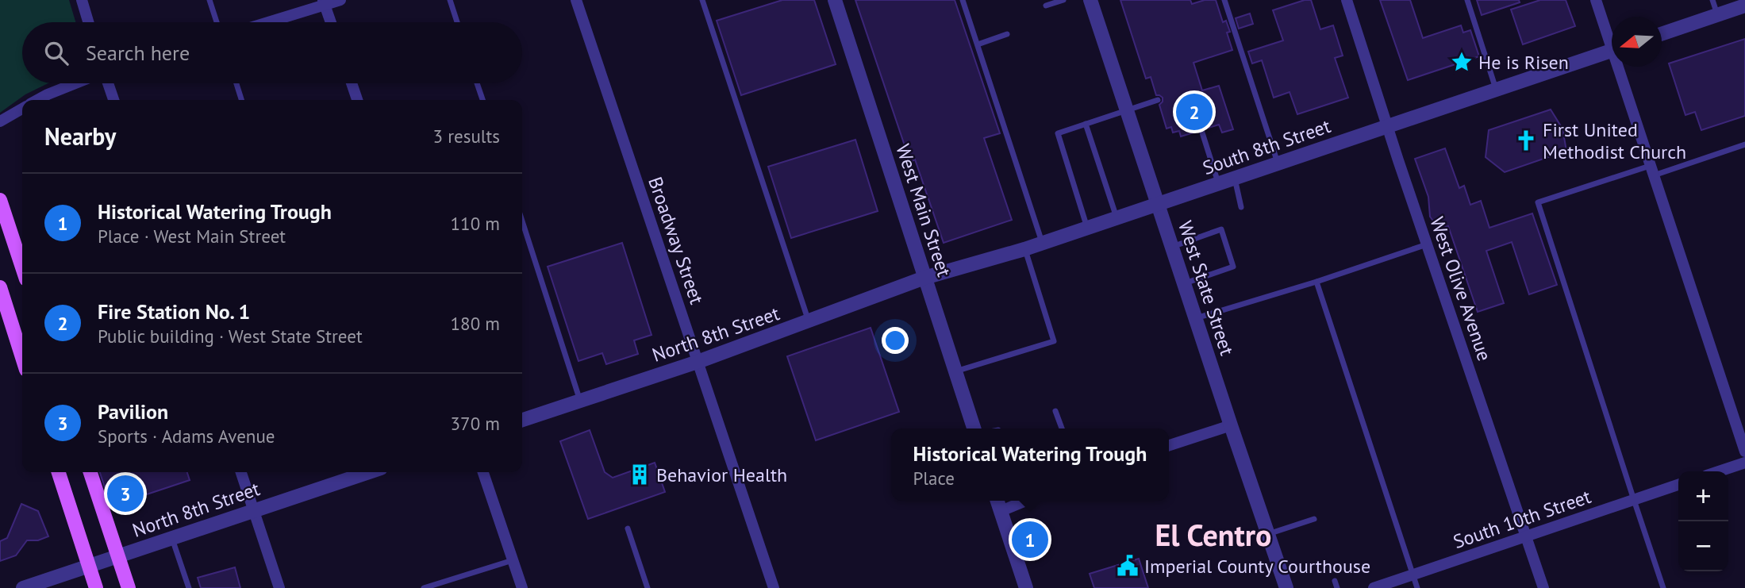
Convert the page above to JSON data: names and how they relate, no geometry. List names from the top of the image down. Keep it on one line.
{"streets":{"street":["South 8th Street","West Main Street","Broadway Street","West State Street","West Olive Avenue","North 8th Street","South 10th Street"]},"crossings":[["South 8th Street","West Main Street"],["South 8th Street","West State Street"],["South 8th Street","West Olive Avenue"],["South 8th Street","North 8th Street"],["West Main Street","North 8th Street"],["Broadway Street","North 8th Street"],["West Olive Avenue","South 10th Street"]],"districts":["El Centro"],"places":{"place":["He is Risen"],"church":["First United Methodist Church"],"building":["Behavior Health"],"public building":["Imperial County Courthouse"]},"north":"left","page":{"search":"Search here","pins":["2","3","1"],"heading":["Nearby","3 results"],"list":[{"mark":"1","name":"Historical Watering Trough","note":"Place · West Main Street","value":"110 m"},{"mark":"2","name":"Fire Station No. 1","note":"Public building · West State Street","value":"180 m"},{"mark":"3","name":"Pavilion","note":"Sports · Adams Avenue","value":"370 m"}],"popup":["Historical Watering Trough","Place"],"map_buttons":["+","−"]}}
